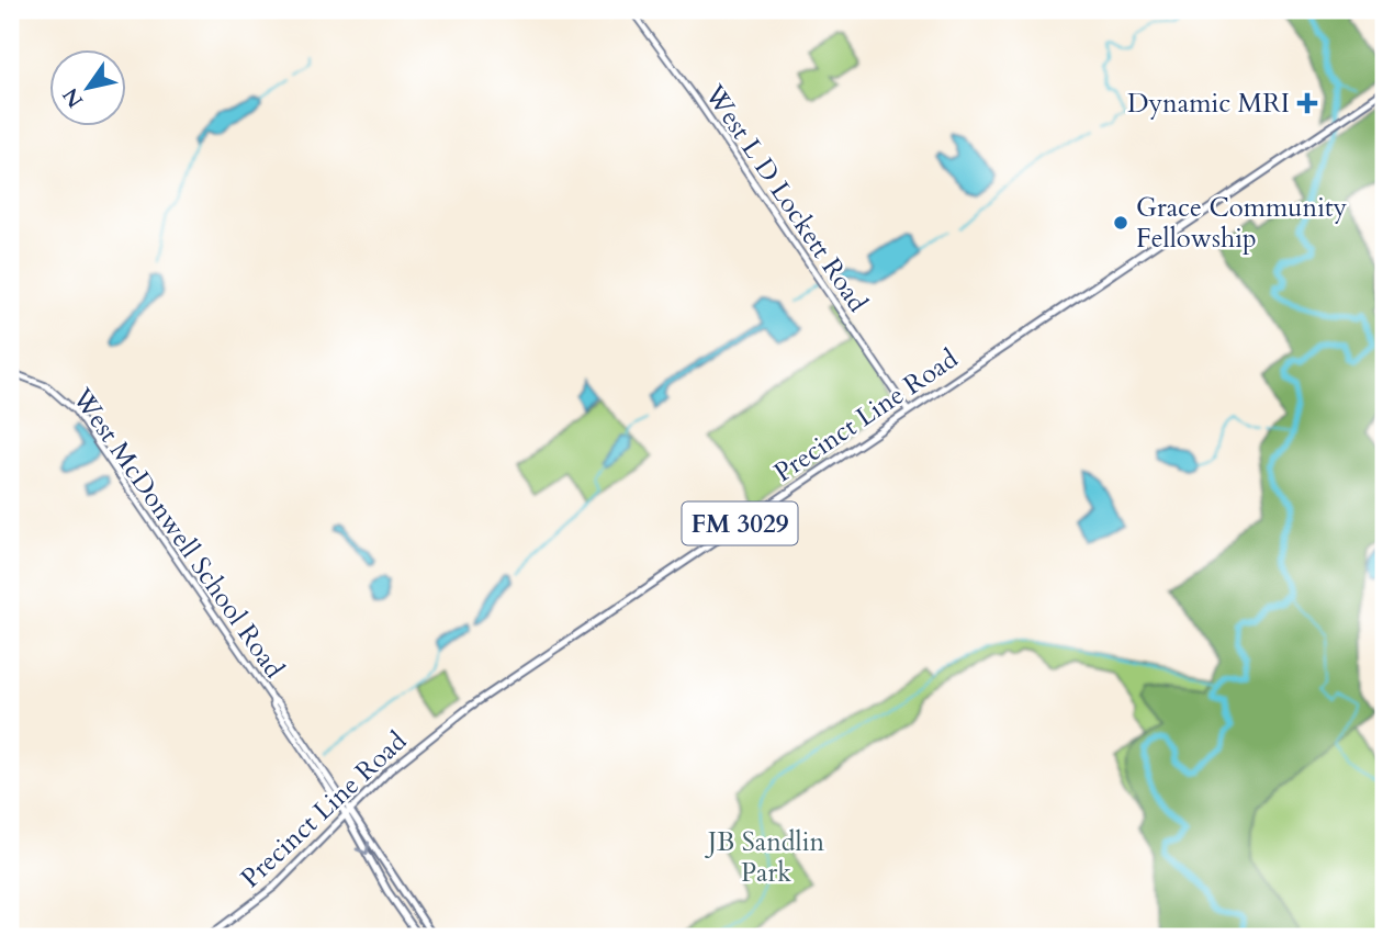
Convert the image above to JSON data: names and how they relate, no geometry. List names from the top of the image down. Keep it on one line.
{"streets":{"main road":["West L D Lockett Road","Precinct Line Road","FM 3029","West McDonwell School Road"]},"crossings":[["West L D Lockett Road","Precinct Line Road"],["Precinct Line Road","West McDonwell School Road"]],"parks":["JB Sandlin Park"],"places":{"health":["Dynamic MRI"],"other":["Grace Community Fellowship"]},"north":"bottom left"}
